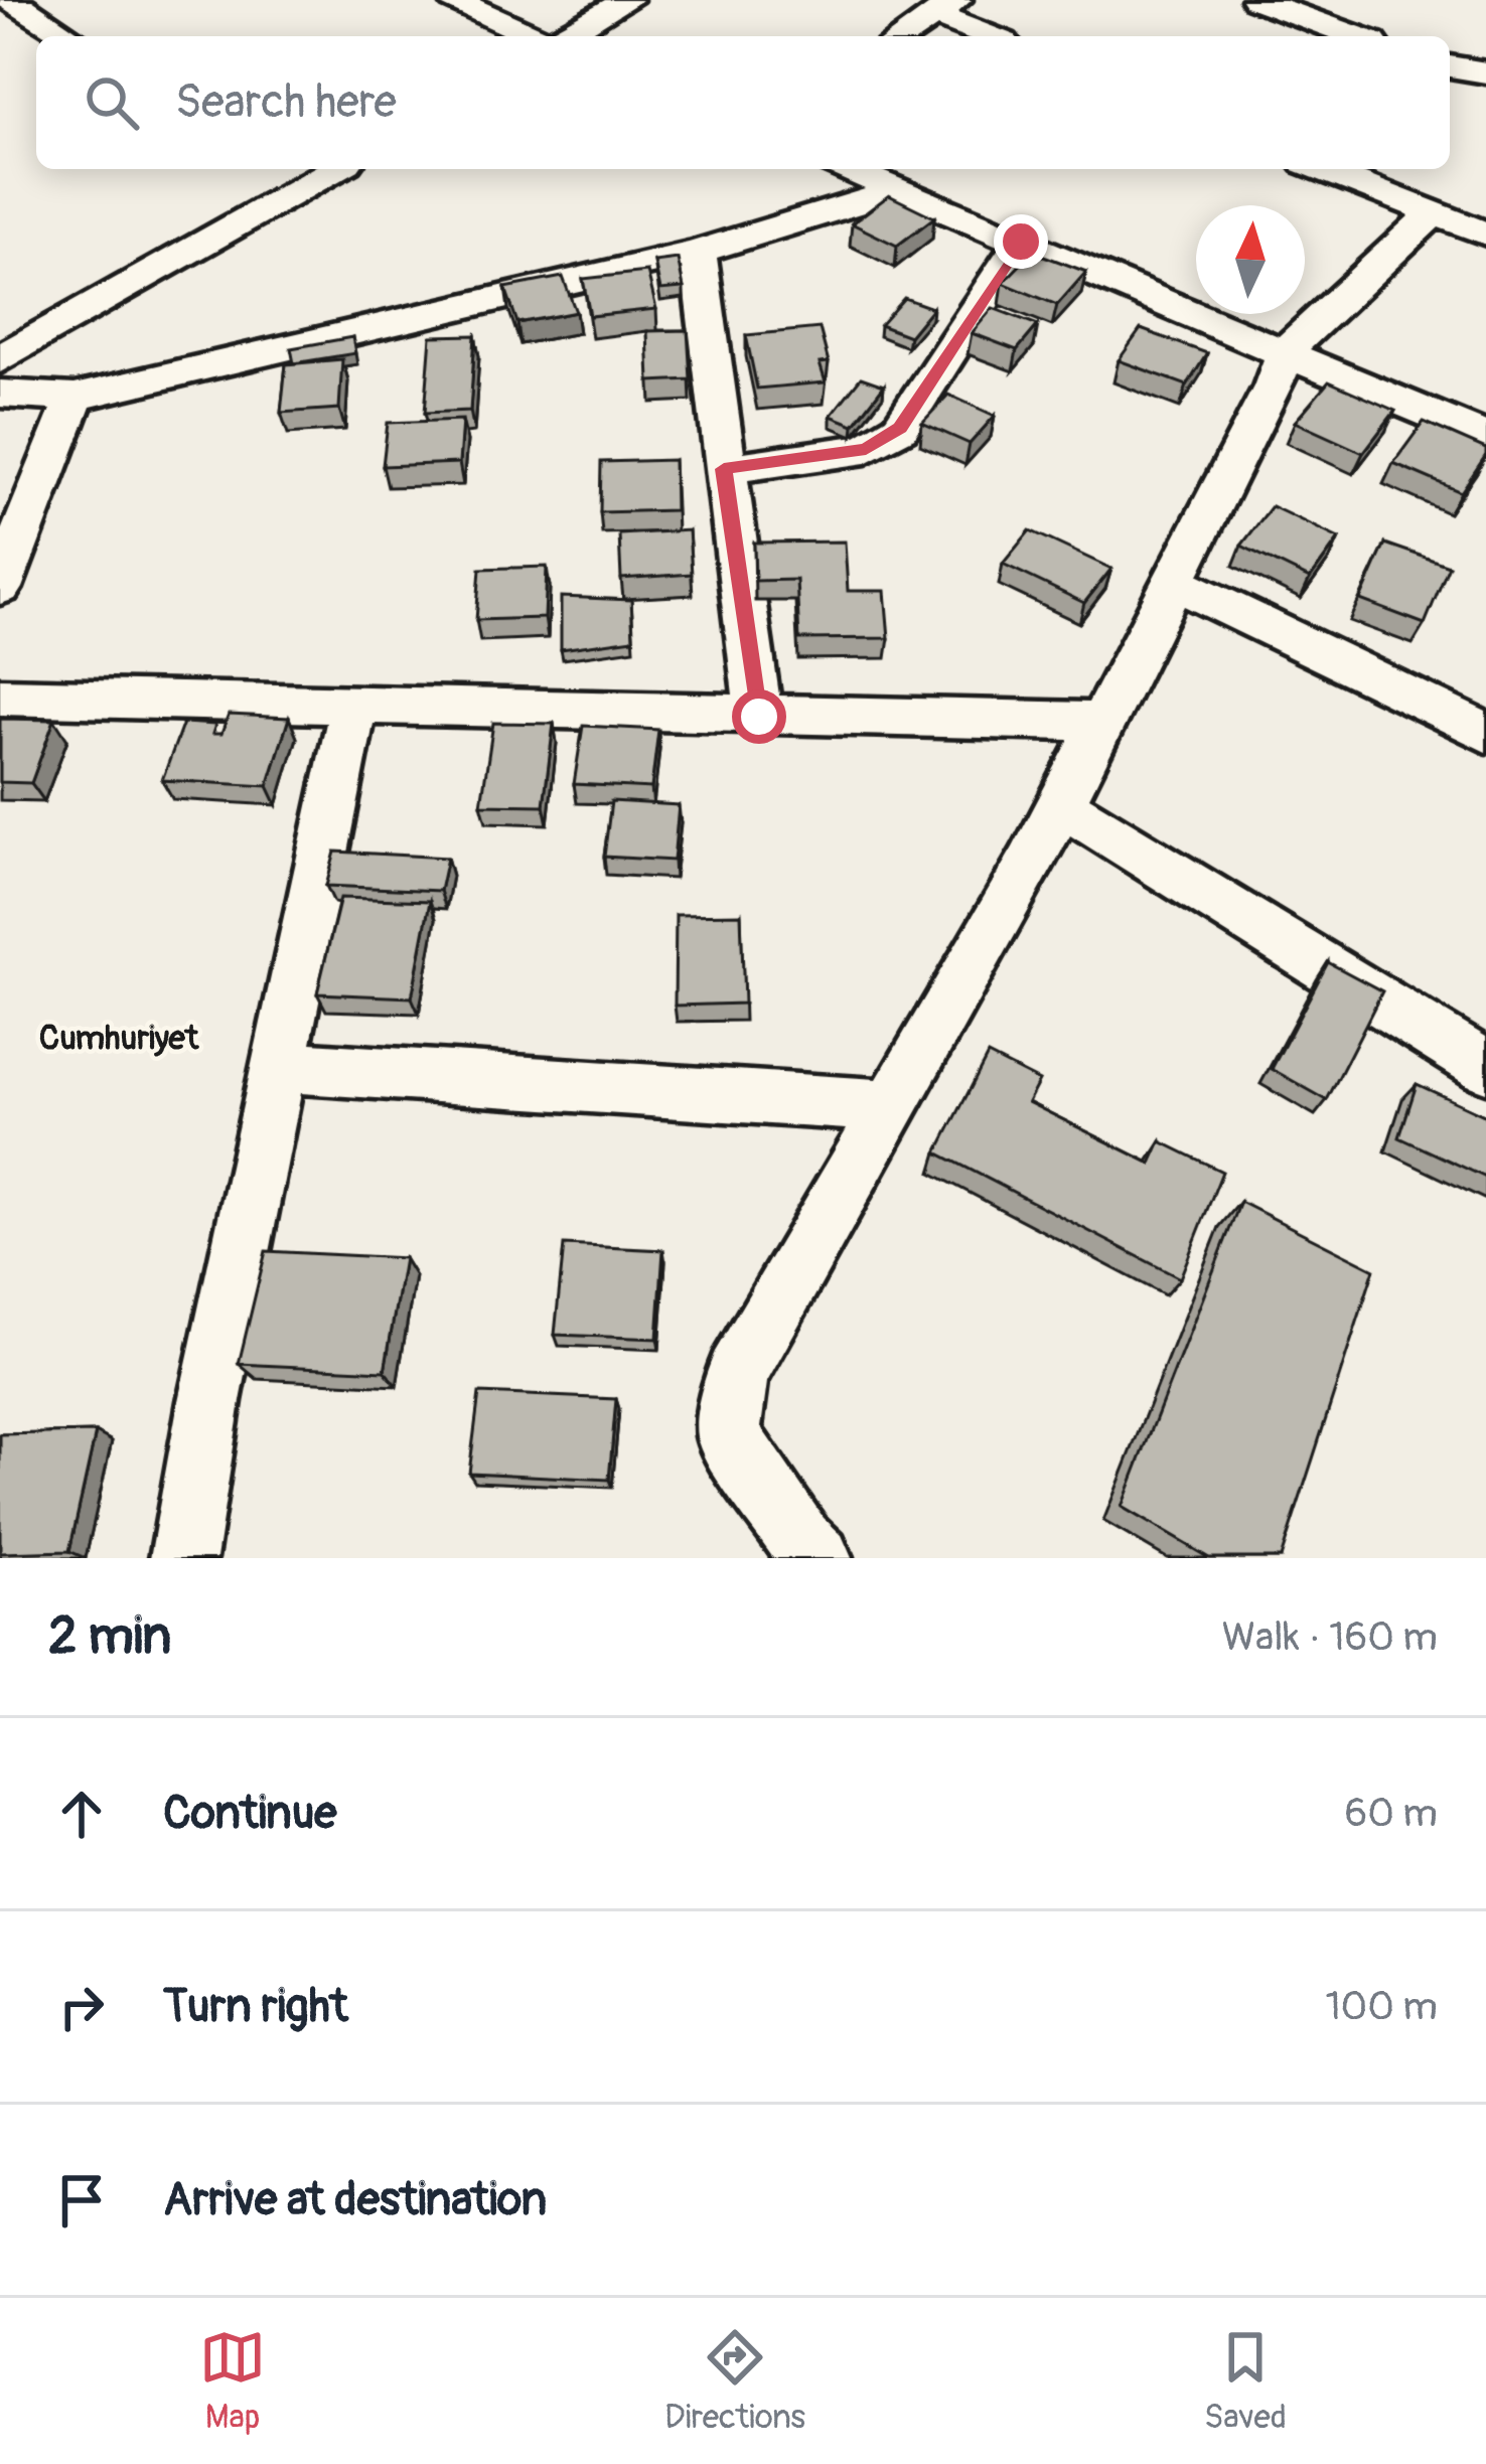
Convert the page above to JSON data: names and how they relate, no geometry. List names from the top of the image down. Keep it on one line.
{"districts":["Cumhuriyet"],"north":"top","page":{"search":"Search here","heading":["2 min","Walk · 160 m"],"list":[["Continue","60 m"],["Turn right","100 m"],"Arrive at destination"],"nav":["Map","Directions","Saved"]}}
